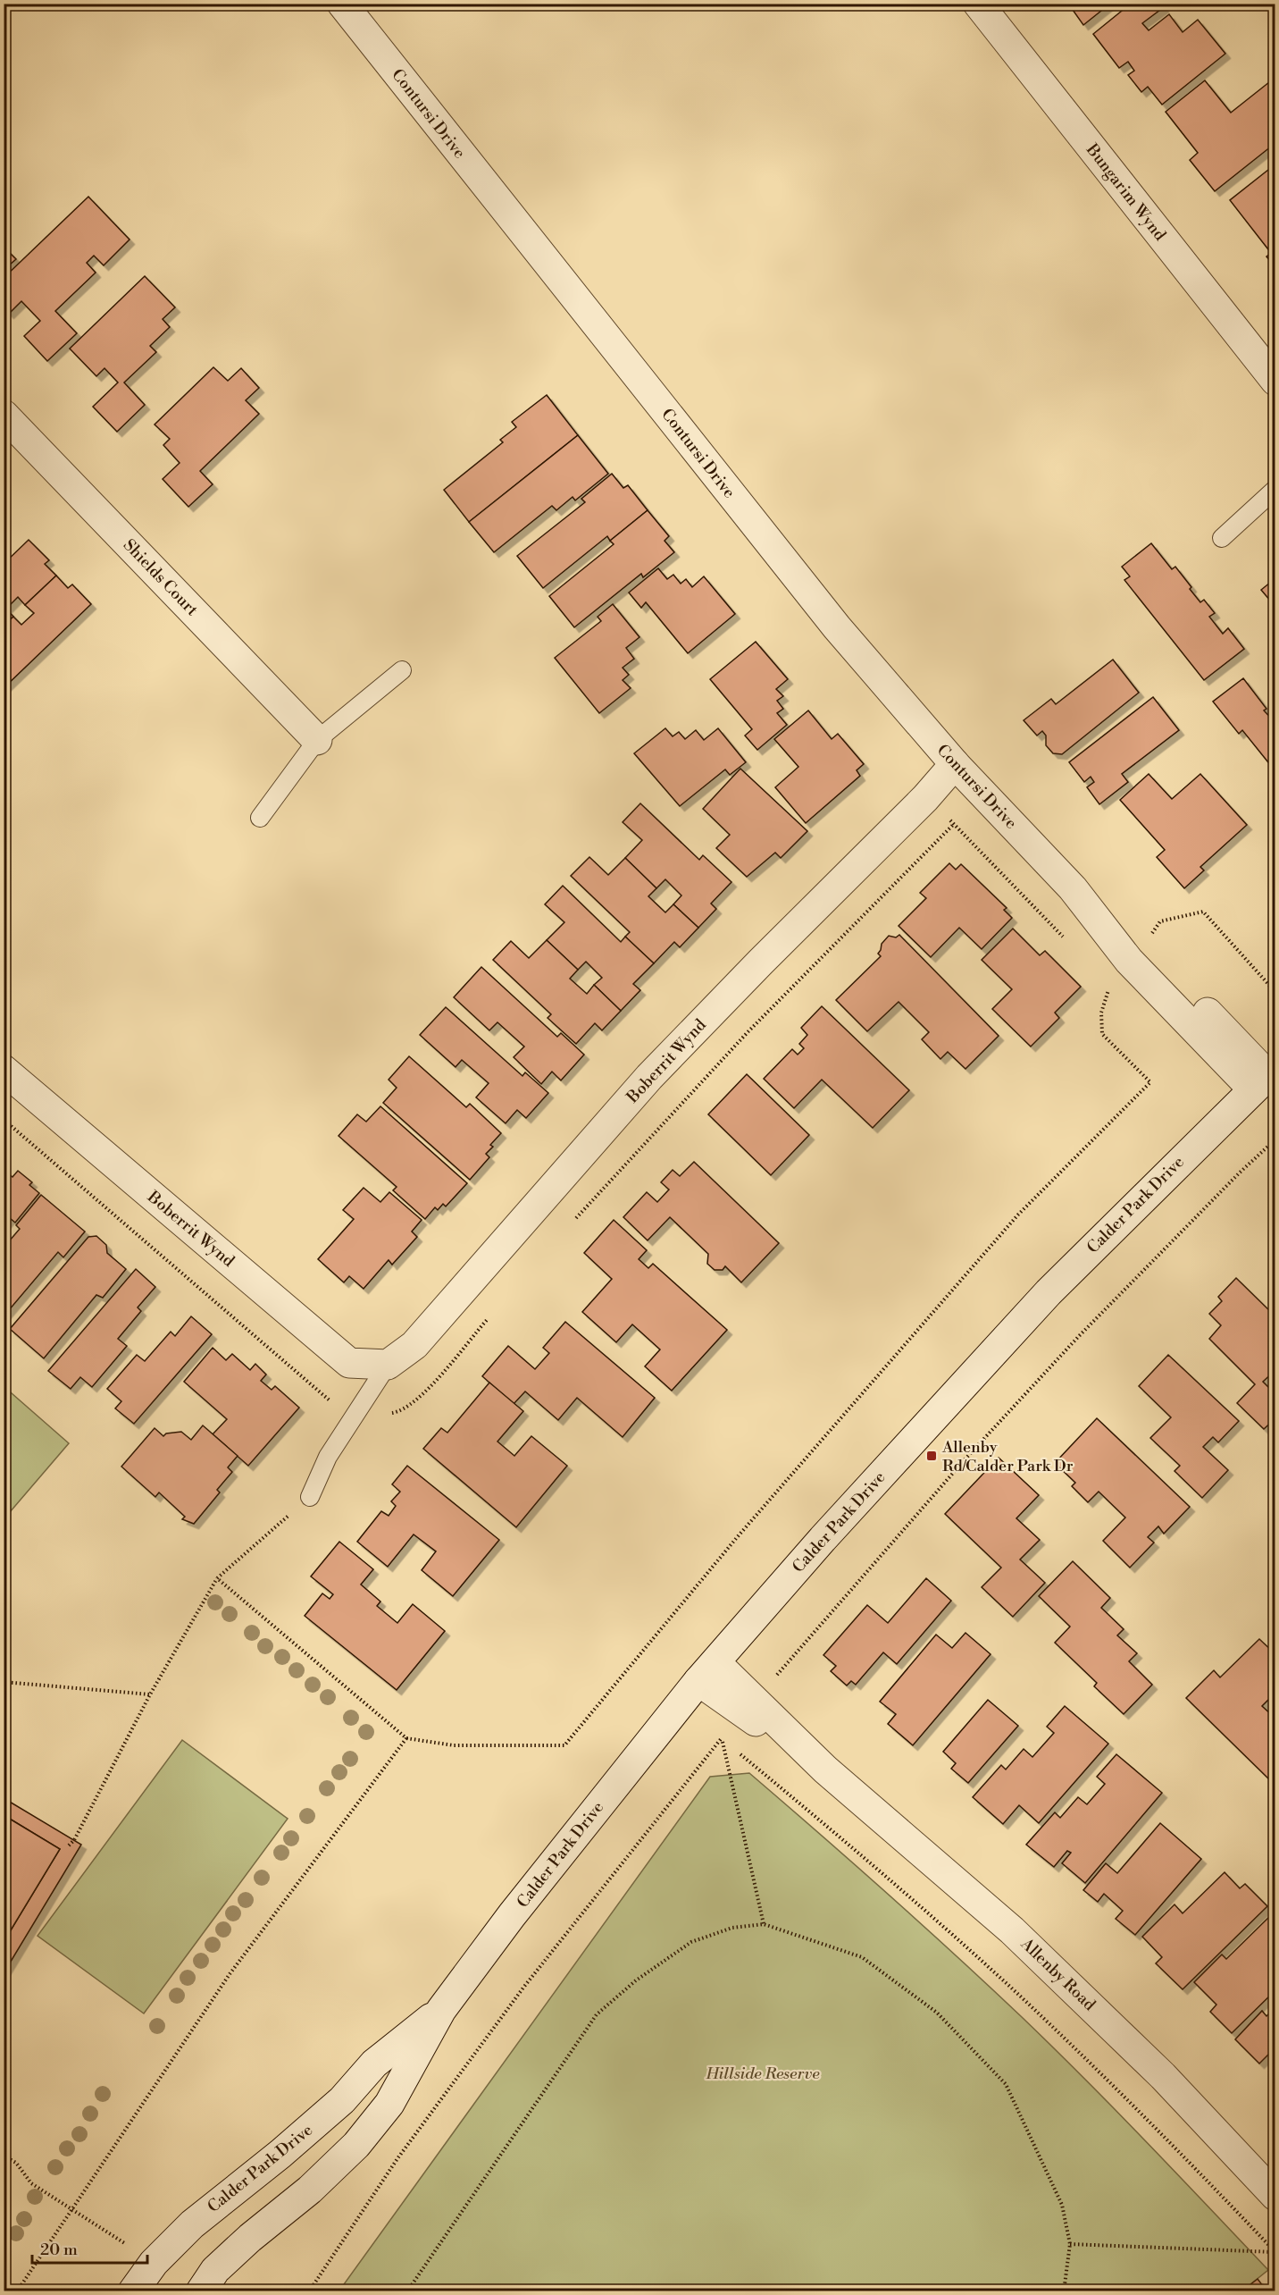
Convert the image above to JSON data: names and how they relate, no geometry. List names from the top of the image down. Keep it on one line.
{"streets":{"street":["Contursi Drive","Bungarim Wynd","Shields Court","Boberrit Wynd","Calder Park Drive","Allenby Road"]},"crossings":[["Contursi Drive","Boberrit Wynd"],["Contursi Drive","Calder Park Drive"],["Calder Park Drive","Allenby Road"]],"parks":["Hillside Reserve"],"places":{"transit":["Allenby Rd/Calder Park Dr"]},"scale_bar":"20 m"}
